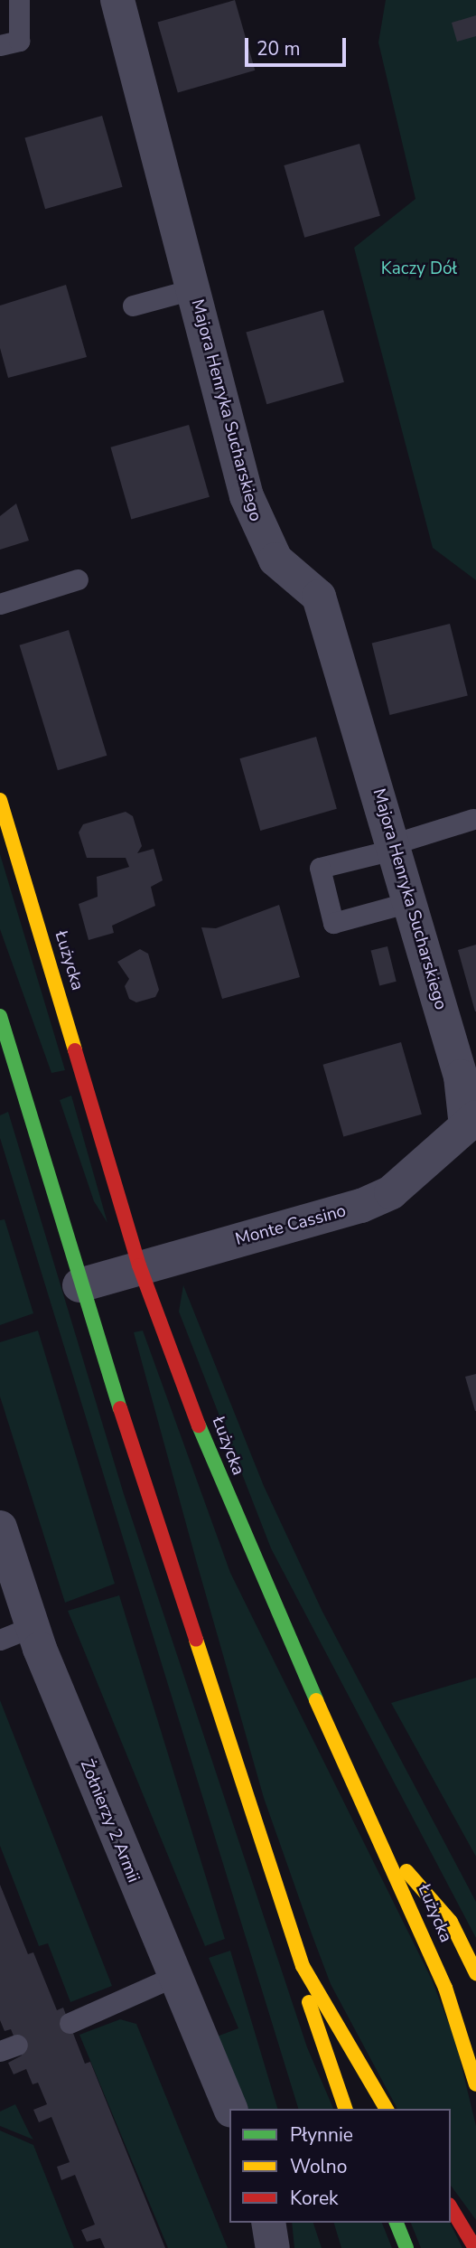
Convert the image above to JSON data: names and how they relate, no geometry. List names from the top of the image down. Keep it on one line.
{"streets":{"main road":["Łużycka"],"street":["Majora Henryka Sucharskiego","Monte Cassino","Żołnierzy 2 Armii"]},"crossings":[["Majora Henryka Sucharskiego","Monte Cassino"],["Łużycka","Monte Cassino"]],"parks":["Kaczy Dół"],"legend":["Płynnie","Wolno","Korek"],"scale_bar":"20 m"}
